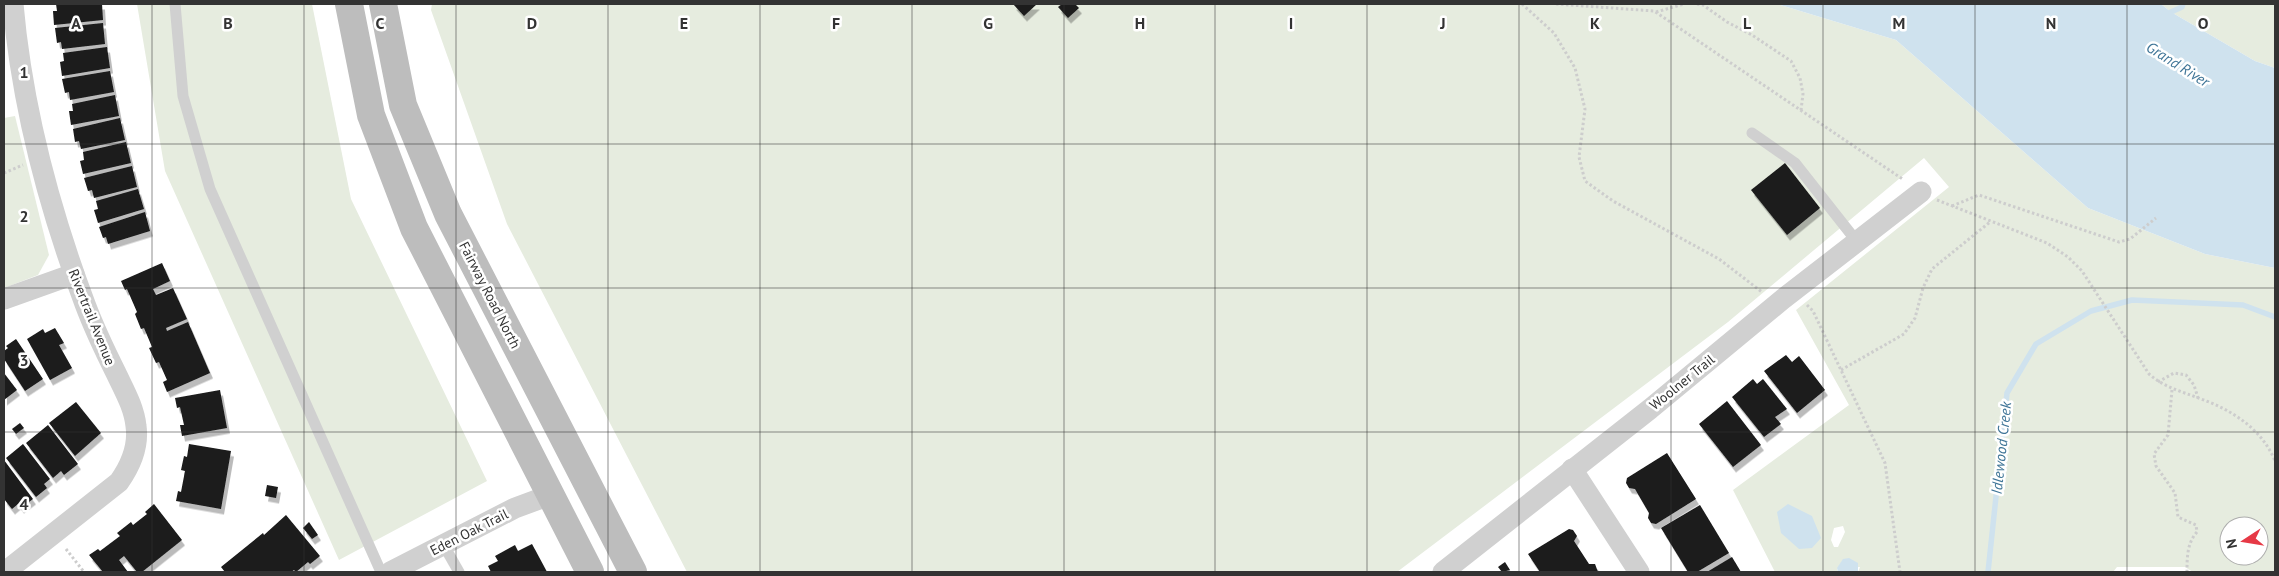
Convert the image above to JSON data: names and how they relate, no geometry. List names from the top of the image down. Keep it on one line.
{"streets":{"main road":["Fairway Road North"],"street":["Rivertrail Avenue","Woolner Trail","Eden Oak Trail"]},"water":["Grand River","Idlewood Creek"],"north":"left","grid":{"columns":["A","B","C","D","E","F","G","H","I","J","K","L","M","N","O"],"rows":["1","2","3","4"]}}
